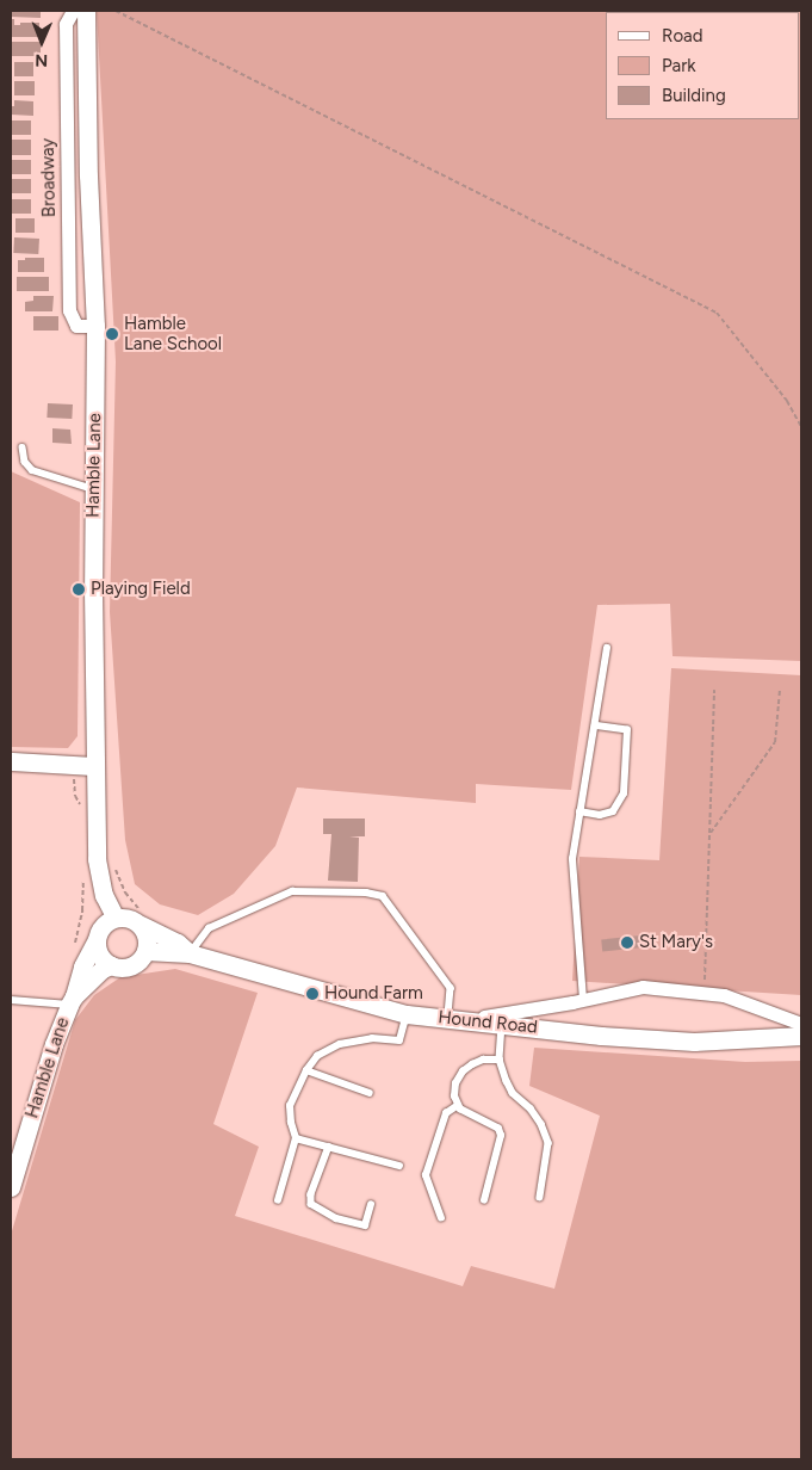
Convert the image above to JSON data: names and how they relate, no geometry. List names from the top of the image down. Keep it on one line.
{"streets":{"main road":["Hamble Lane","Hound Road"],"street":["Broadway"]},"crossings":[["Broadway","Hamble Lane"],["Hamble Lane","Hound Road"]],"places":["Hamble Lane School","Playing Field","St Mary's","Hound Farm"],"legend":["Road","Park","Building"],"north":"bottom"}
